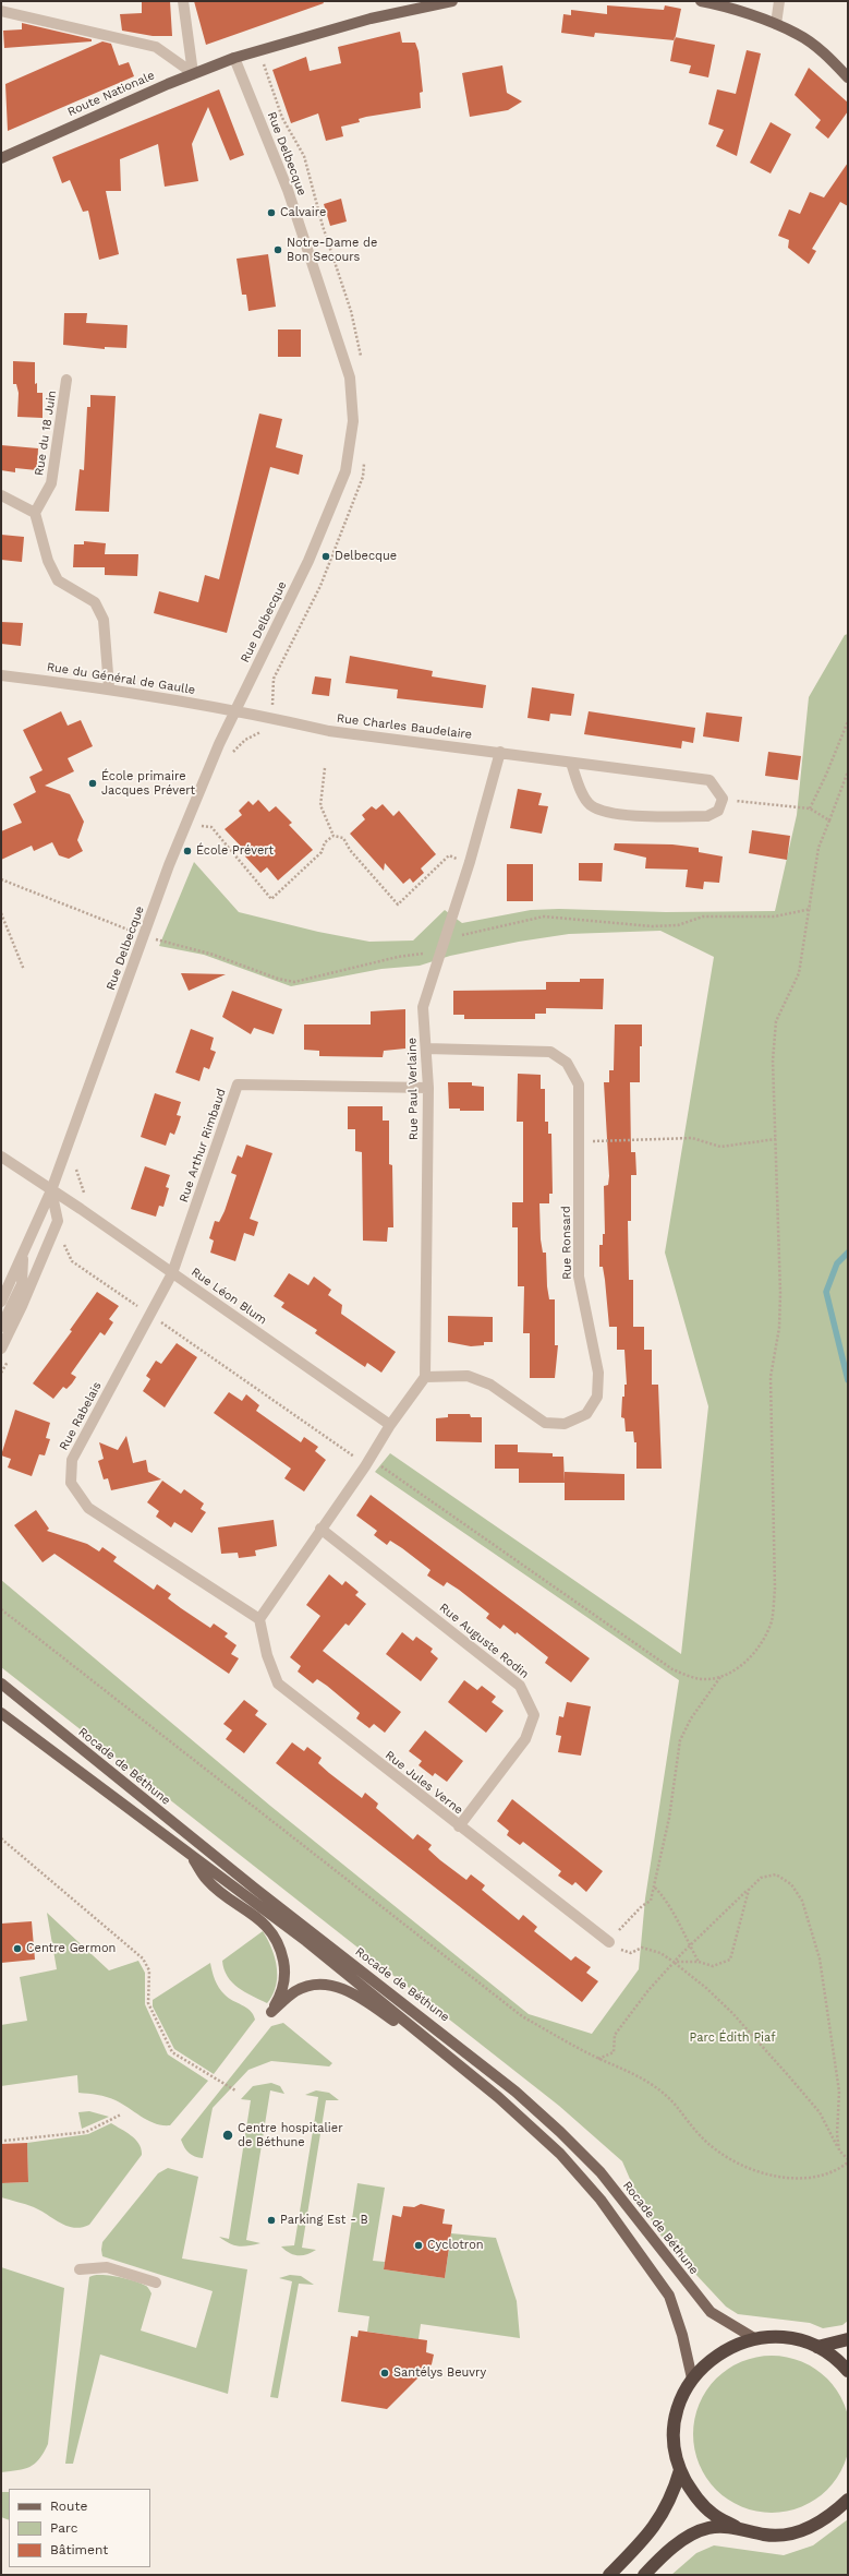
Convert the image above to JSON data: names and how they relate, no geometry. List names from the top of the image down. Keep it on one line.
{"streets":{"main road":["Route Nationale","Rocade de Béthune"],"street":["Rue Delbecque","Rue du 18 Juin","Rue du Général de Gaulle","Rue Charles Baudelaire","Rue Paul Verlaine","Rue Arthur Rimbaud","Rue Ronsard","Rue Léon Blum","Rue Rabelais","Rue Auguste Rodin","Rue Jules Verne"]},"crossings":[["Route Nationale","Rue Delbecque"],["Rue Delbecque","Rue du Général de Gaulle"],["Rue Delbecque","Rue Charles Baudelaire"],["Rue Delbecque","Rue Léon Blum"],["Rue du Général de Gaulle","Rue Charles Baudelaire"],["Rue Charles Baudelaire","Rue Paul Verlaine"],["Rue Paul Verlaine","Rue Arthur Rimbaud"],["Rue Paul Verlaine","Rue Ronsard"],["Rue Arthur Rimbaud","Rue Léon Blum"],["Rue Arthur Rimbaud","Rue Rabelais"],["Rue Léon Blum","Rue Rabelais"],["Rue Rabelais","Rue Jules Verne"],["Rue Auguste Rodin","Rue Jules Verne"]],"parks":["Parc Édith Piaf"],"places":["Calvaire","Notre-Dame de Bon Secours","Delbecque","École primaire Jacques Prévert","École Prévert","Centre Germon","Centre hospitalier de Béthune","Parking Est - B","Cyclotron","Santélys Beuvry"],"legend":["Route","Parc","Bâtiment"]}
